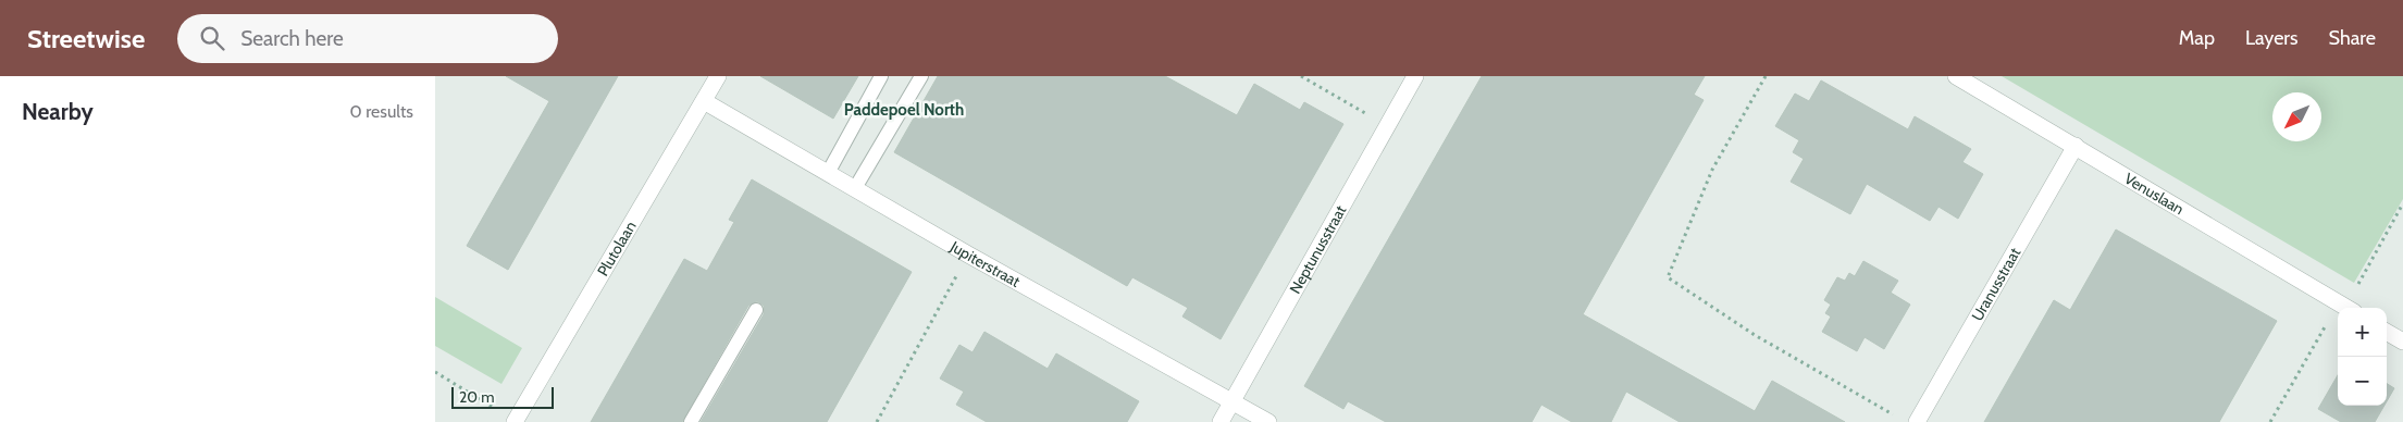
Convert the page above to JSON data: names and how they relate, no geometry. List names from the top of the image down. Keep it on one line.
{"streets":{"street":["Venuslaan","Plutolaan","Neptunusstraat","Jupiterstraat","Uranusstraat"]},"crossings":[["Venuslaan","Uranusstraat"],["Plutolaan","Jupiterstraat"],["Neptunusstraat","Jupiterstraat"]],"districts":["Paddepoel North"],"scale_bar":"20 m","north":"bottom left","page":{"header":"Streetwise","search":"Search here","nav":["Map","Layers","Share"],"heading":["Nearby","0 results"],"map_buttons":["+","−"],"scale":"20 m"}}
